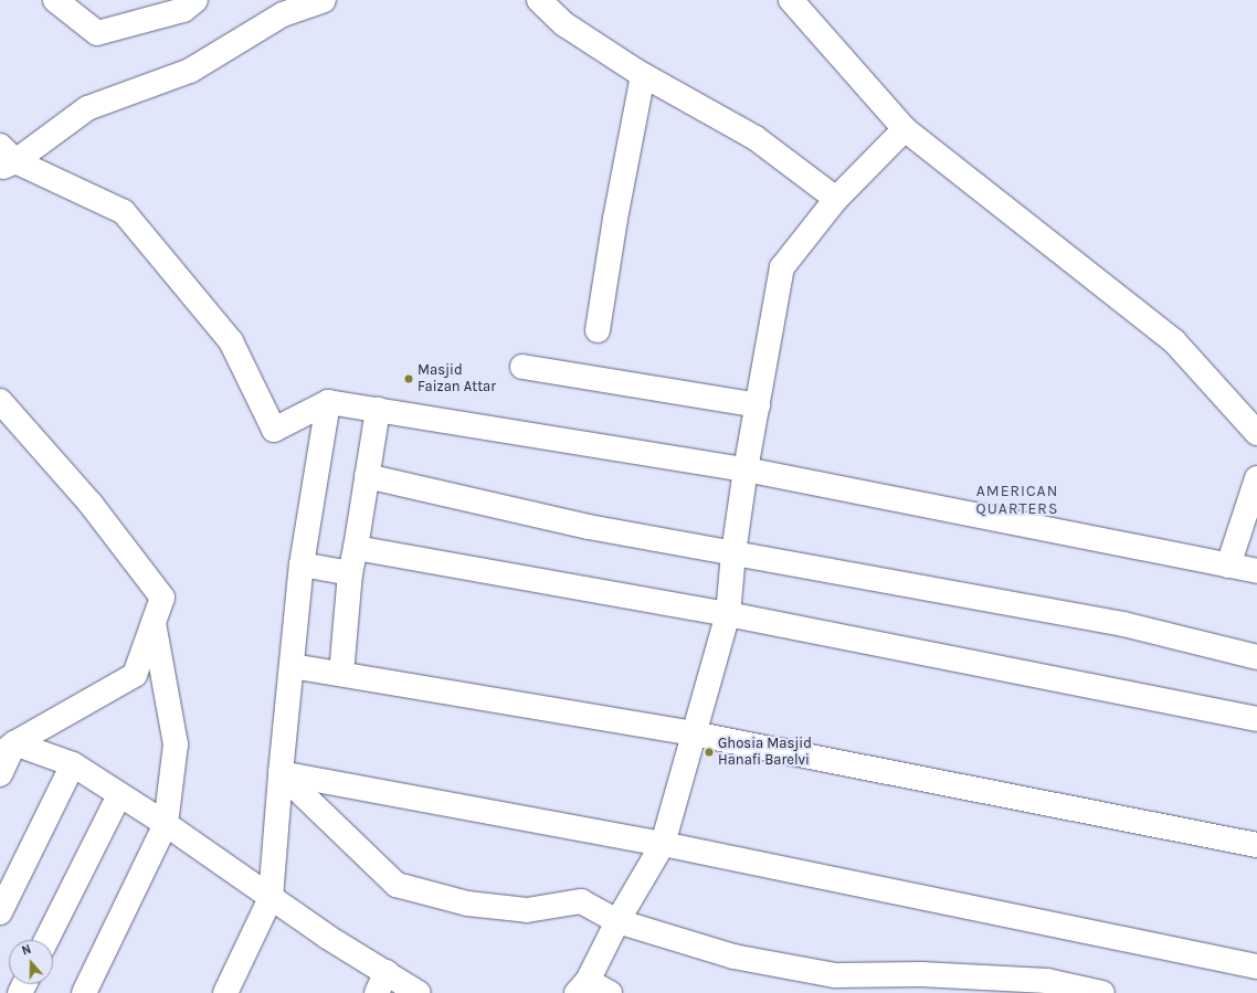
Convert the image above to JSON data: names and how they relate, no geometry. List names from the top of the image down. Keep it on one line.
{"districts":["AMERICAN QUARTERS"],"places":["Masjid Faizan Attar","Ghosia Masjid Hanafi Barelvi"],"north":"top"}
